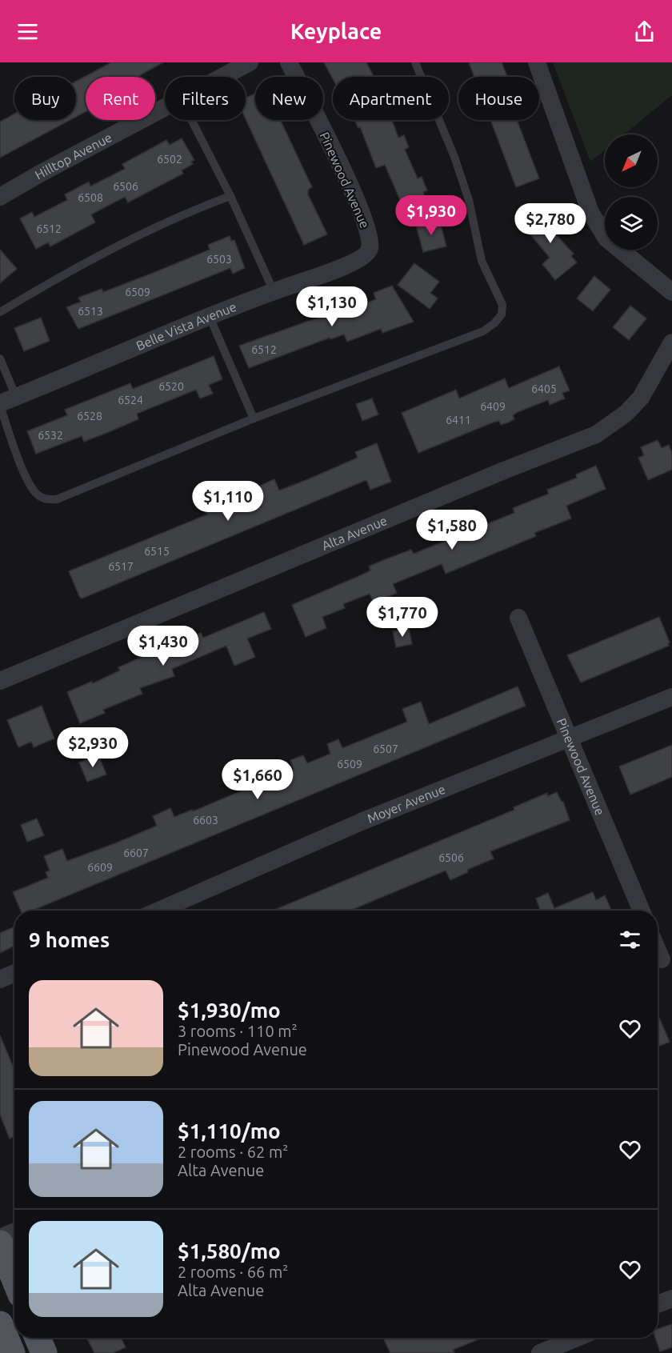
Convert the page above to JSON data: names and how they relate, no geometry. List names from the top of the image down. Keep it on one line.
{"streets":{"street":["Hilltop Avenue","Pinewood Avenue","Belle Vista Avenue","Alta Avenue","Moyer Avenue"]},"crossings":[["Pinewood Avenue","Belle Vista Avenue"],["Pinewood Avenue","Moyer Avenue"]],"house_numbers":["6502","6506","6508","6512","6503","6509","6513","6512","6520","6405","6524","6409","6528","6411","6532","6515","6517","6507","6509","6603","6607","6506","6609"],"north":"bottom left","page":{"header":"Keyplace","chip":["Buy","Rent","Filters","New","Apartment","House"],"price":["$1,930","$2,780","$1,130","$1,110","$1,580","$1,770","$1,430","$2,930","$1,660"],"heading":"9 homes","list":[{"name":"$1,930/mo","note":"3 rooms · 110 m² · Pinewood Avenue"},{"name":"$1,110/mo","note":"2 rooms · 62 m² · Alta Avenue"},{"name":"$1,580/mo","note":"2 rooms · 66 m² · Alta Avenue"}]}}
